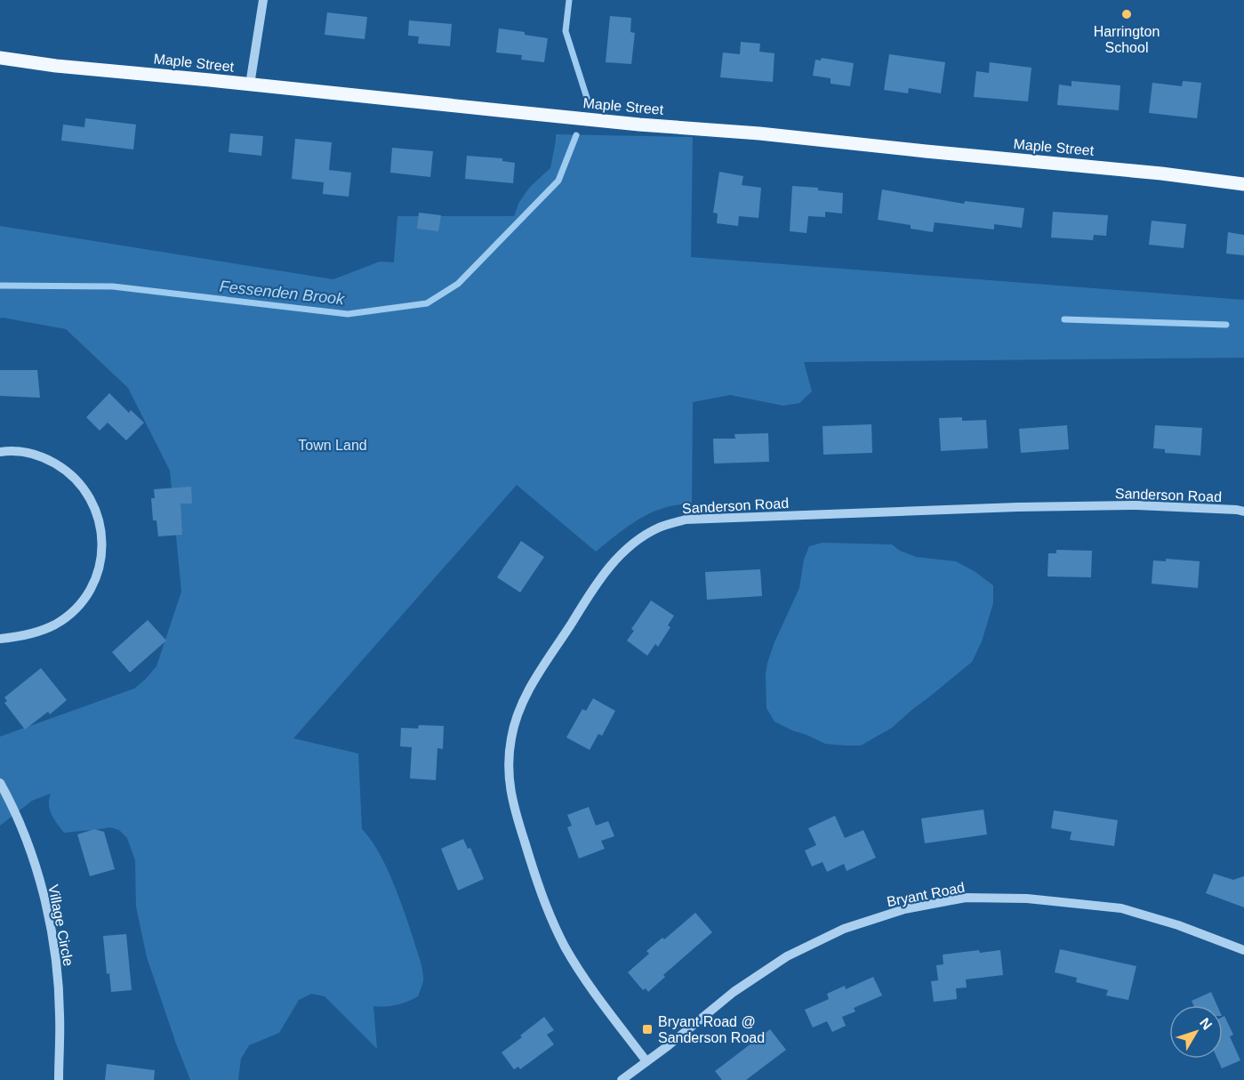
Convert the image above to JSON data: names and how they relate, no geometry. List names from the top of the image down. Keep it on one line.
{"streets":{"main road":["Maple Street"],"street":["Sanderson Road","Bryant Road","Village Circle"]},"crossings":[["Sanderson Road","Bryant Road"]],"water":["Fessenden Brook"],"parks":["Town Land"],"places":{"other":["Harrington School"],"transit":["Bryant Road @ Sanderson Road"]},"north":"top right"}
